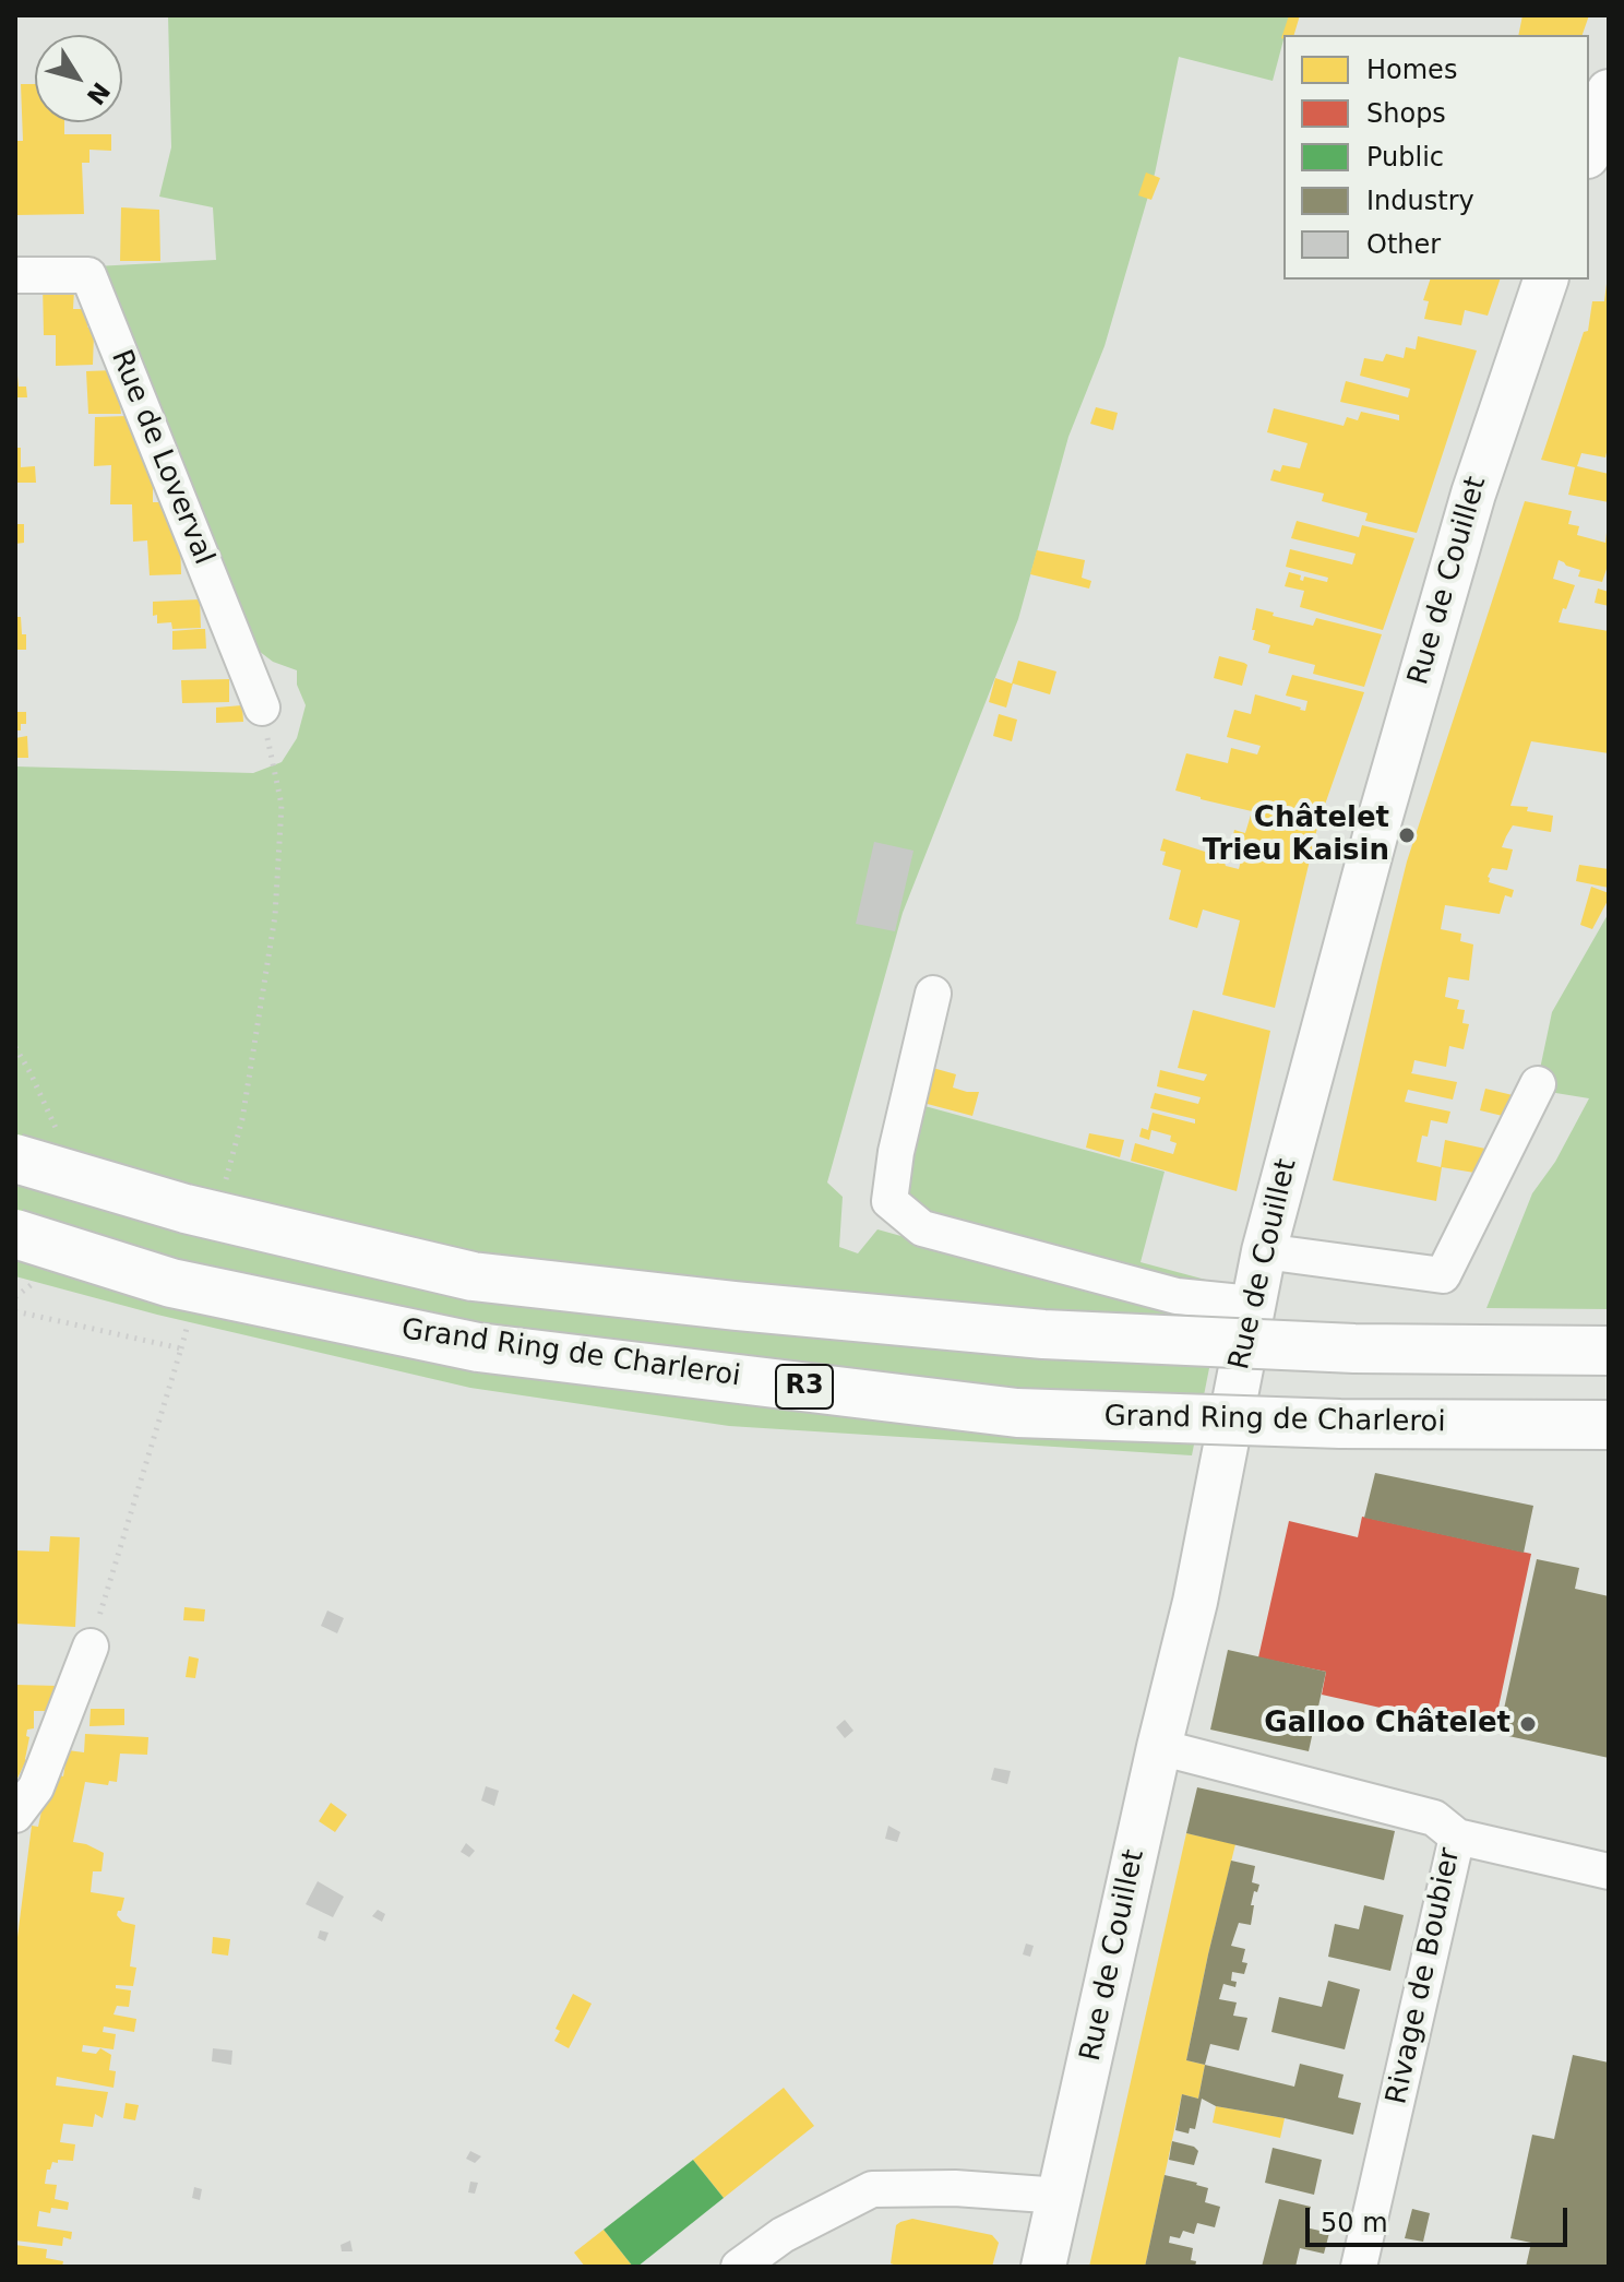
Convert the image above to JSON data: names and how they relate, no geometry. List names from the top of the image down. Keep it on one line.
{"streets":{"highway":["Grand Ring de Charleroi","R3"],"main road":["Rue de Couillet"],"street":["Rue de Loverval","Rivage de Boubier"]},"crossings":[["Rue de Couillet","Rivage de Boubier"]],"places":["Châtelet Trieu Kaisin","Galloo Châtelet"],"legend":["Homes","Shops","Public","Industry","Other"],"scale_bar":"50 m","north":"bottom right"}
